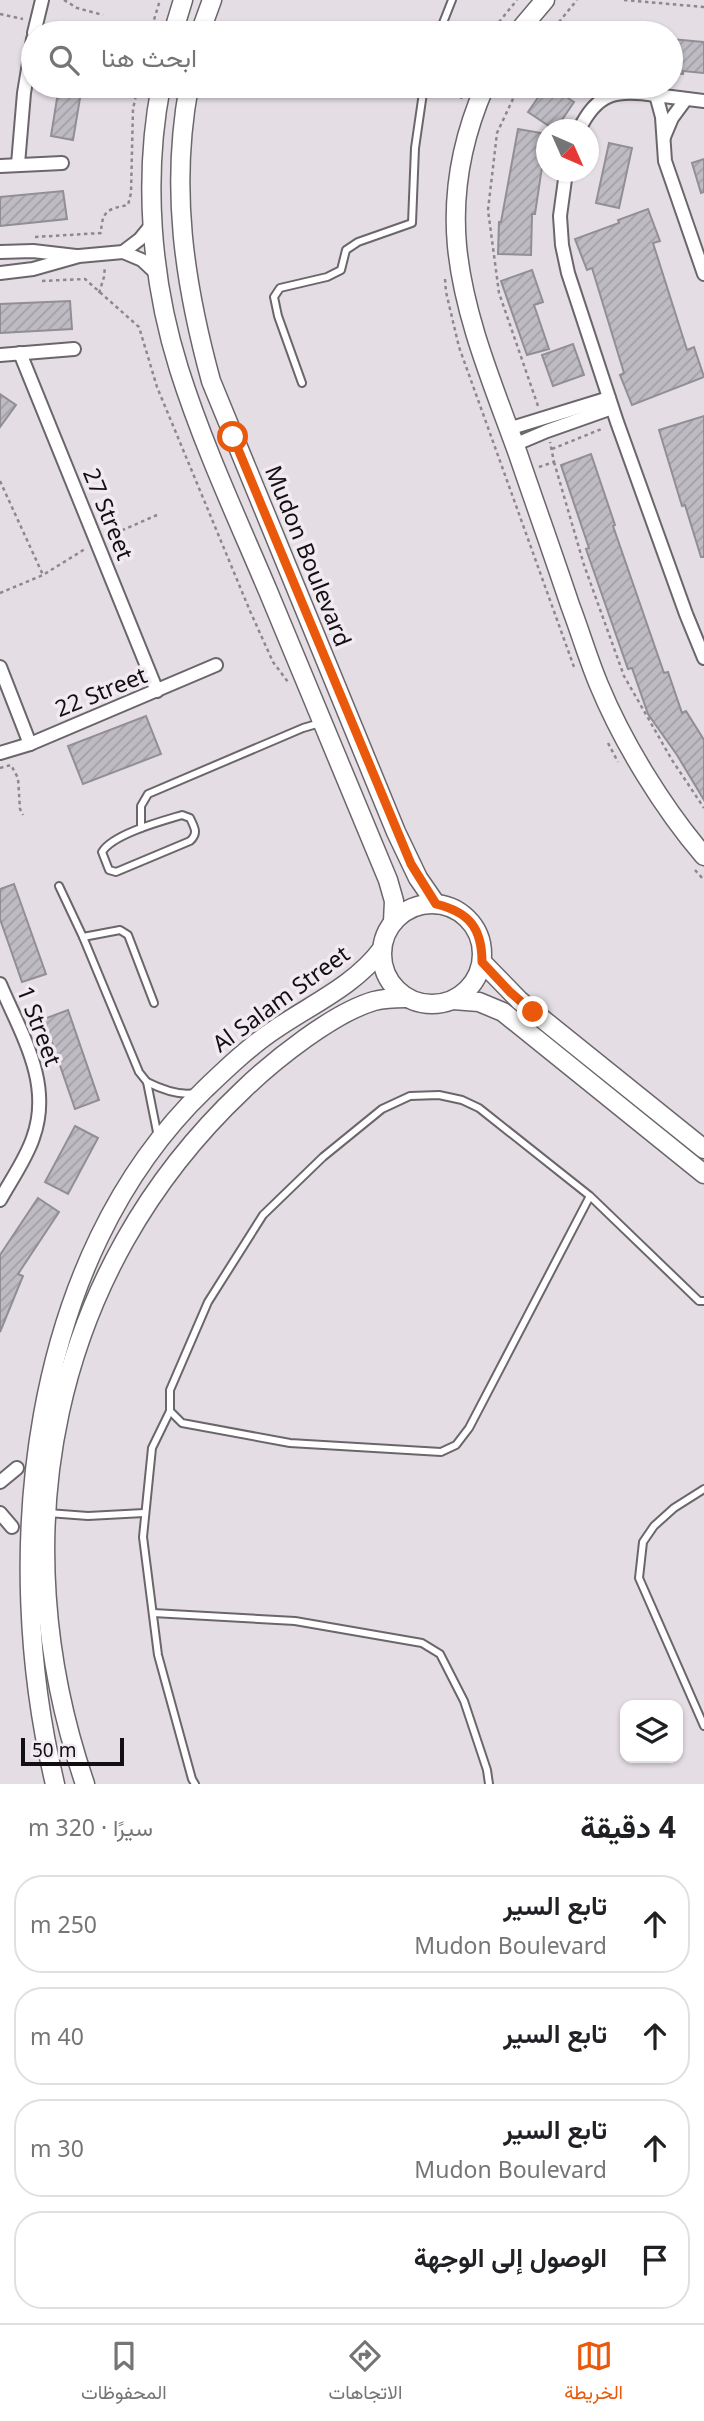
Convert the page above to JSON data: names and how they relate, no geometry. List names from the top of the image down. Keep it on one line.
{"streets":{"street":["27 Street","Mudon Boulevard","22 Street","Al Salam Street","1 Street"]},"crossings":[["27 Street","22 Street"],["Mudon Boulevard","Al Salam Street"]],"scale_bar":"50 m","north":"bottom right","page":{"search":"ابحث هنا","scale":"50 m","heading":["4 دقيقة","سيرًا · 320 m"],"list":[["تابع السير","Mudon Boulevard","250 m"],["تابع السير","40 m"],["تابع السير","Mudon Boulevard","30 m"],"الوصول إلى الوجهة"],"nav":["الخريطة","الاتجاهات","المحفوظات"]}}
